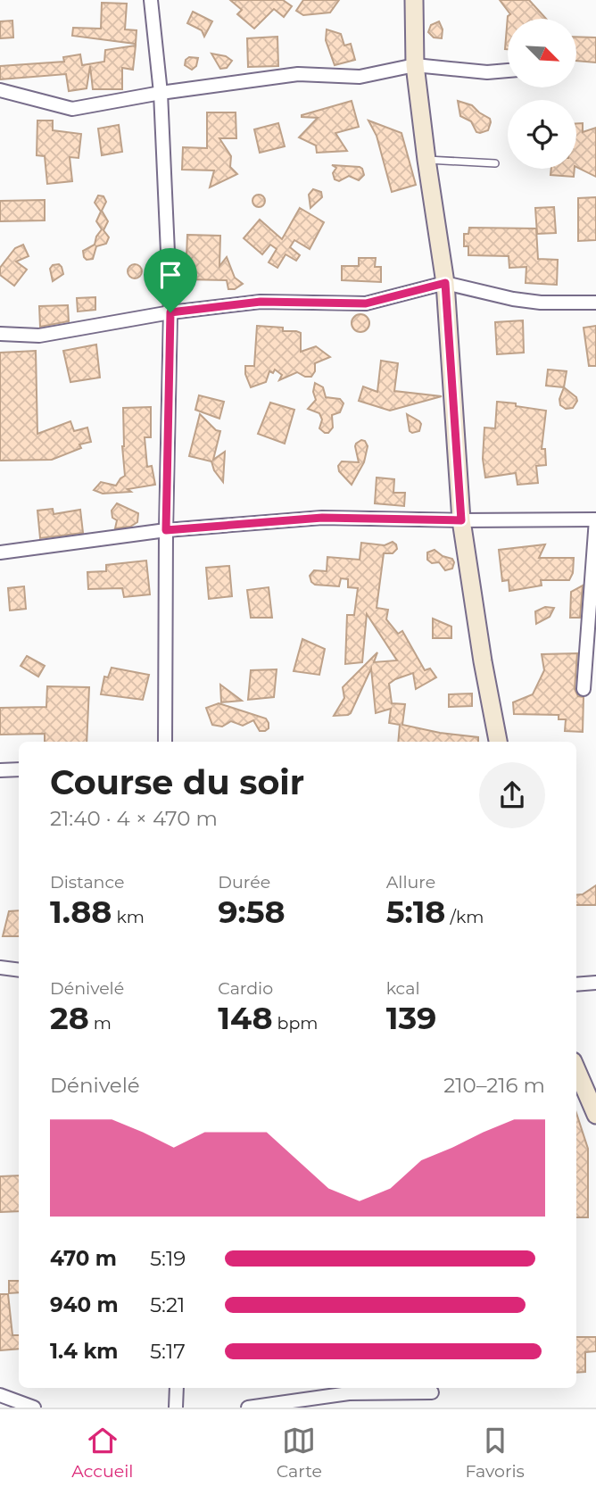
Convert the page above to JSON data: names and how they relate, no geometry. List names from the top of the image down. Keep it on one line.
{"north":"bottom right","page":{"heading":["Course du soir","21:40 · 4 × 470 m"],"stats":[["Distance","1.88 km"],["Durée","9:58"],["Allure","5:18 /km"],["Dénivelé","28 m"],["Cardio","148 bpm"],["kcal","139"]],"chart":["Dénivelé","210–216 m"],"list":[{"name":"470 m","note":"5:19"},{"name":"940 m","note":"5:21"},{"name":"1.4 km","note":"5:17"}],"tabs":["Accueil","Carte","Favoris"]}}
